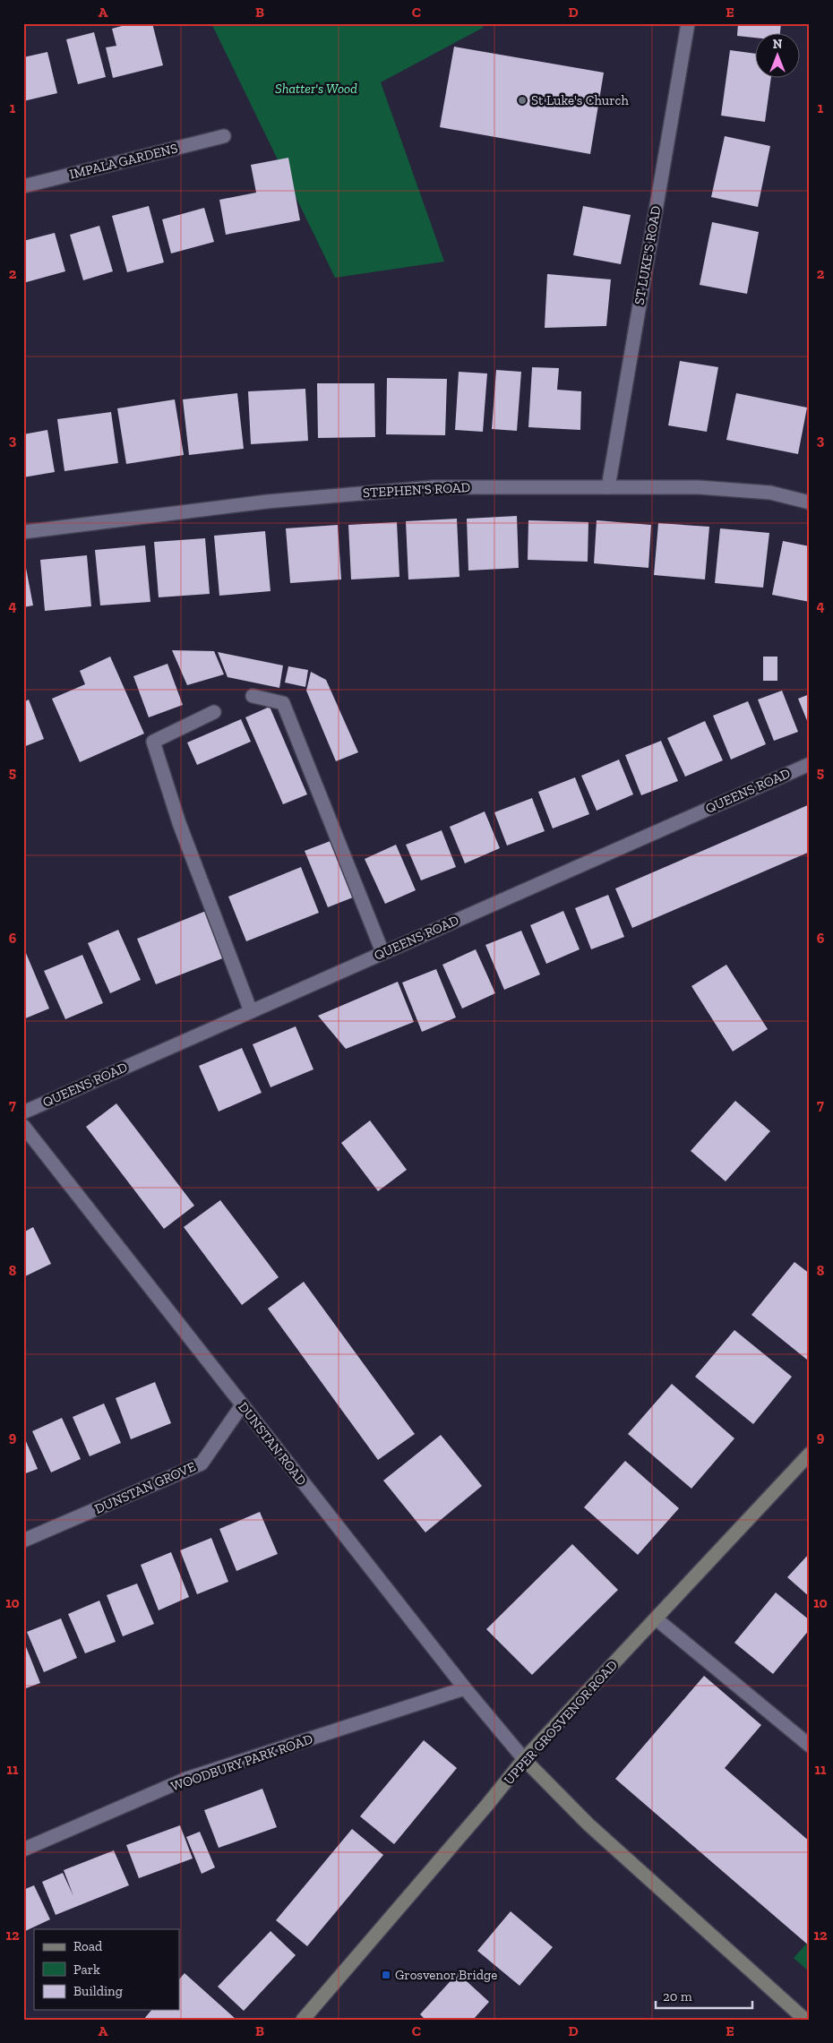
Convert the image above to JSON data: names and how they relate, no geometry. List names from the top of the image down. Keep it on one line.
{"streets":{"street":["IMPALA GARDENS","ST LUKE'S ROAD","STEPHEN'S ROAD","QUEENS ROAD","DUNSTAN ROAD","DUNSTAN GROVE","UPPER GROSVENOR ROAD","WOODBURY PARK ROAD"]},"crossings":[["ST LUKE'S ROAD","STEPHEN'S ROAD"],["DUNSTAN ROAD","DUNSTAN GROVE"],["DUNSTAN ROAD","UPPER GROSVENOR ROAD"],["DUNSTAN ROAD","WOODBURY PARK ROAD"]],"parks":["Shatter's Wood"],"places":{"other":["St Luke's Church"],"transit":["Grosvenor Bridge"]},"legend":["Road","Park","Building"],"scale_bar":"20 m","north":"top","grid":{"columns":["A","B","C","D","E"],"rows":["1","2","3","4","5","6","7","8","9","10","11","12"]}}
